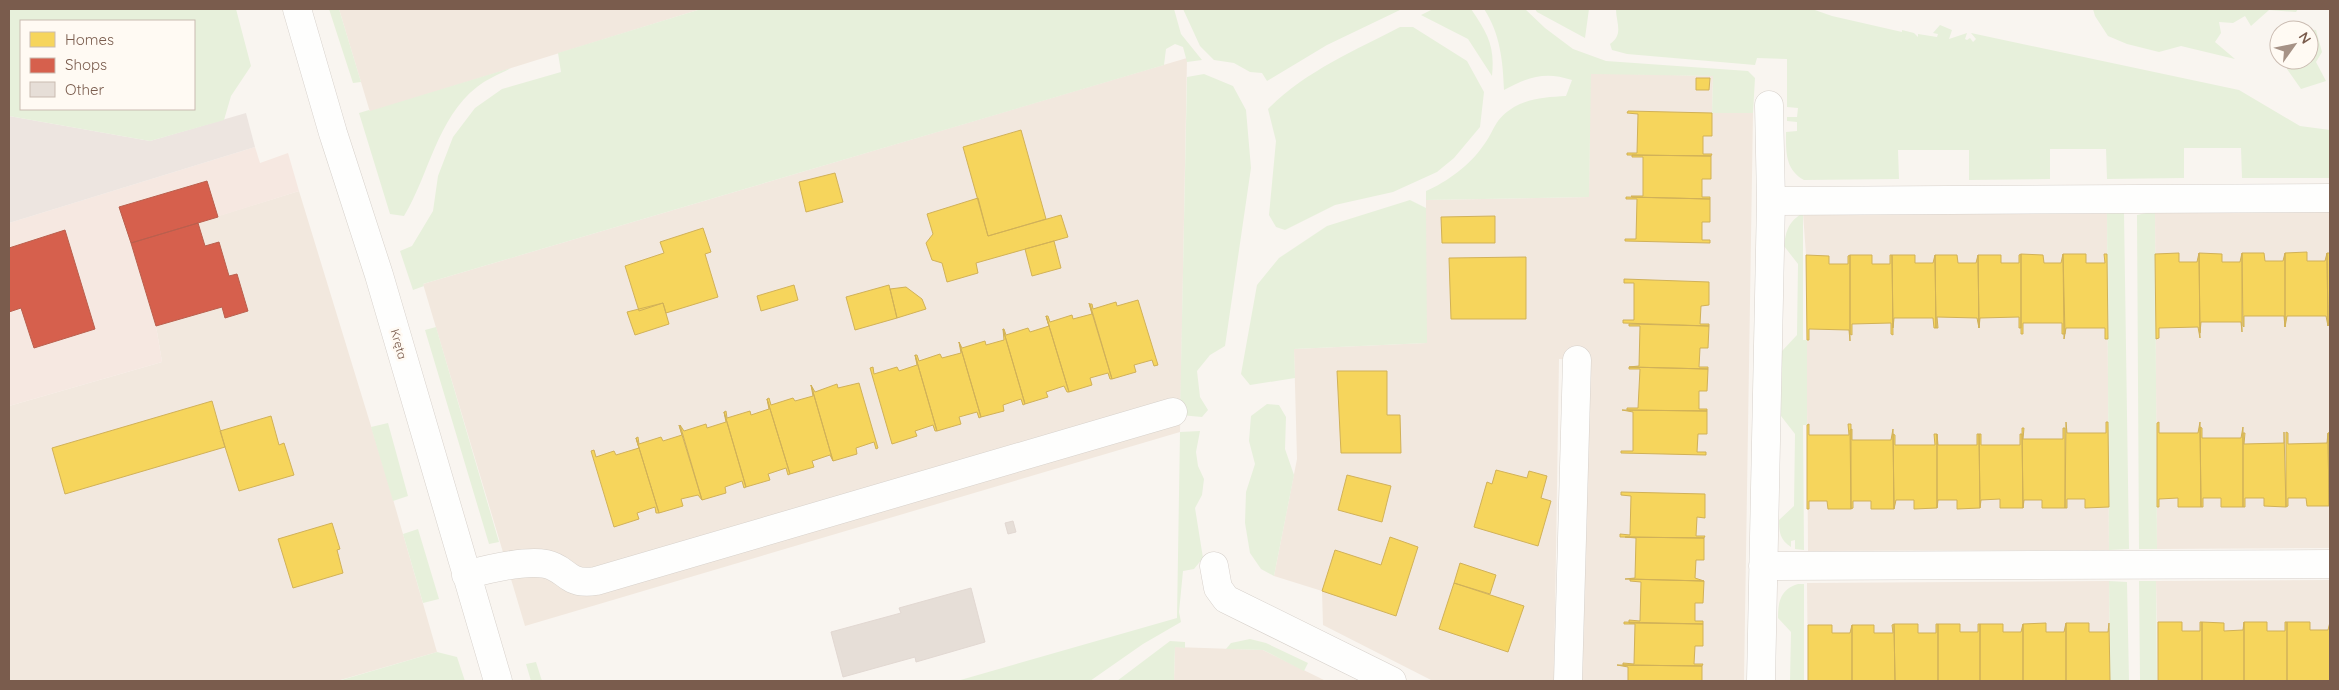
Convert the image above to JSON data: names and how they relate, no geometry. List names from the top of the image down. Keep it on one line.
{"streets":{"street":["Kręta"]},"legend":["Homes","Shops","Other"],"north":"top right"}
